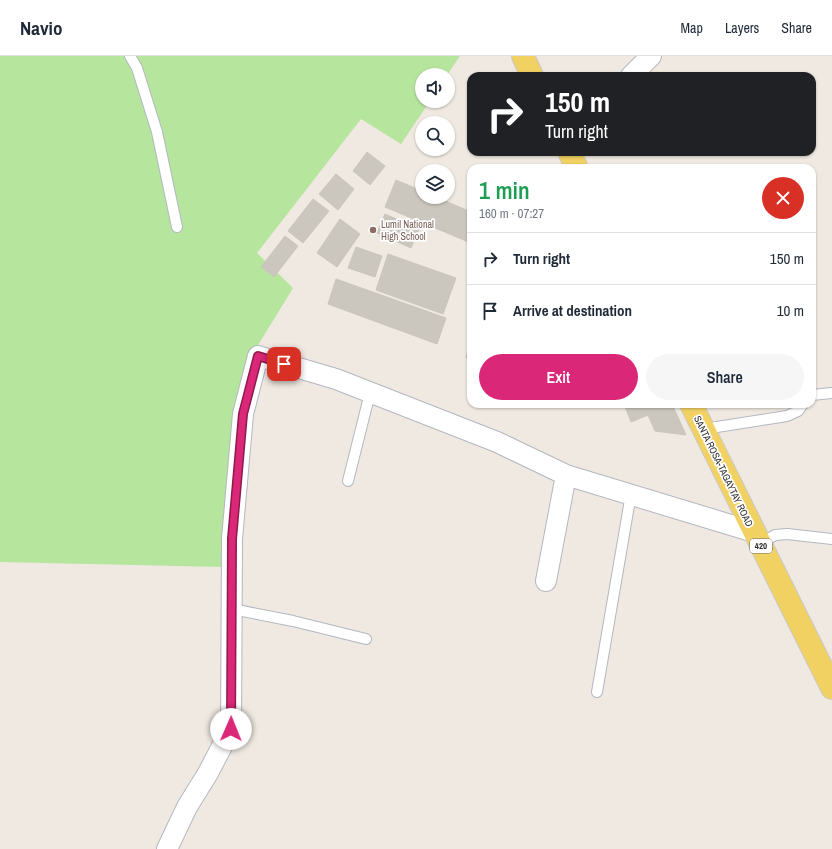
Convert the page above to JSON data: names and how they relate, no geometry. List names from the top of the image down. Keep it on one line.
{"streets":{"main road":["SANTA ROSA-TAGAYTAY ROAD","420"]},"places":["Lumil National High School"],"page":{"header":"Navio","nav":["Map","Layers","Share"],"turn":["150 m","Turn right"],"heading":["1 min","160 m · 07:27"],"list":[{"name":"Turn right","value":"150 m"},{"name":"Arrive at destination","value":"10 m"}],"buttons":["Exit","Share"]}}
